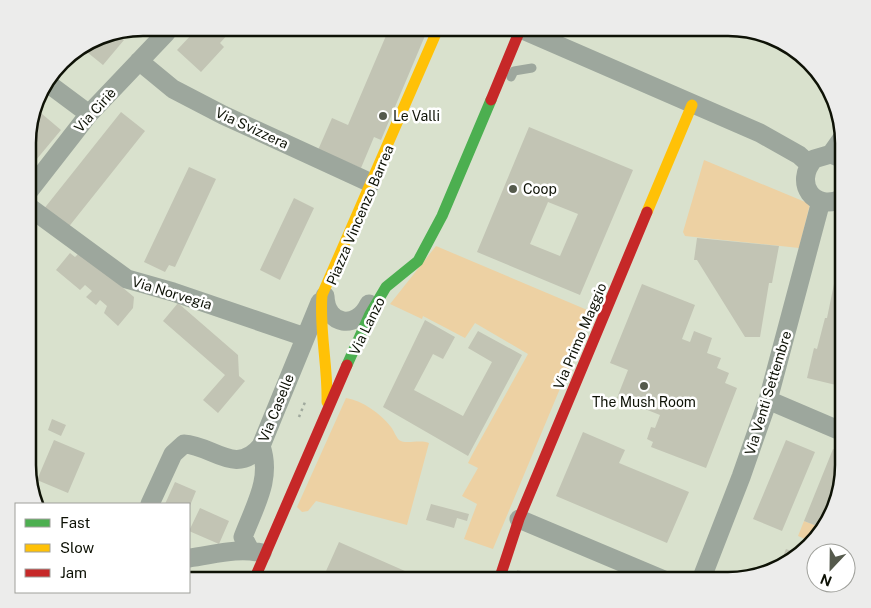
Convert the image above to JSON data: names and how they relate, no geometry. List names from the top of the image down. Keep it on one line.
{"streets":{"street":["Via Ciriè","Via Svizzera","Piazza Vincenzo Barrea","Via Norvegia","Via Lanzo","Via Primo Maggio","Via Venti Settembre","Via Caselle"]},"crossings":[["Via Ciriè","Via Svizzera"],["Via Norvegia","Via Caselle"]],"places":["Le Valli","Coop","The Mush Room"],"legend":["Fast","Slow","Jam"],"north":"bottom"}
